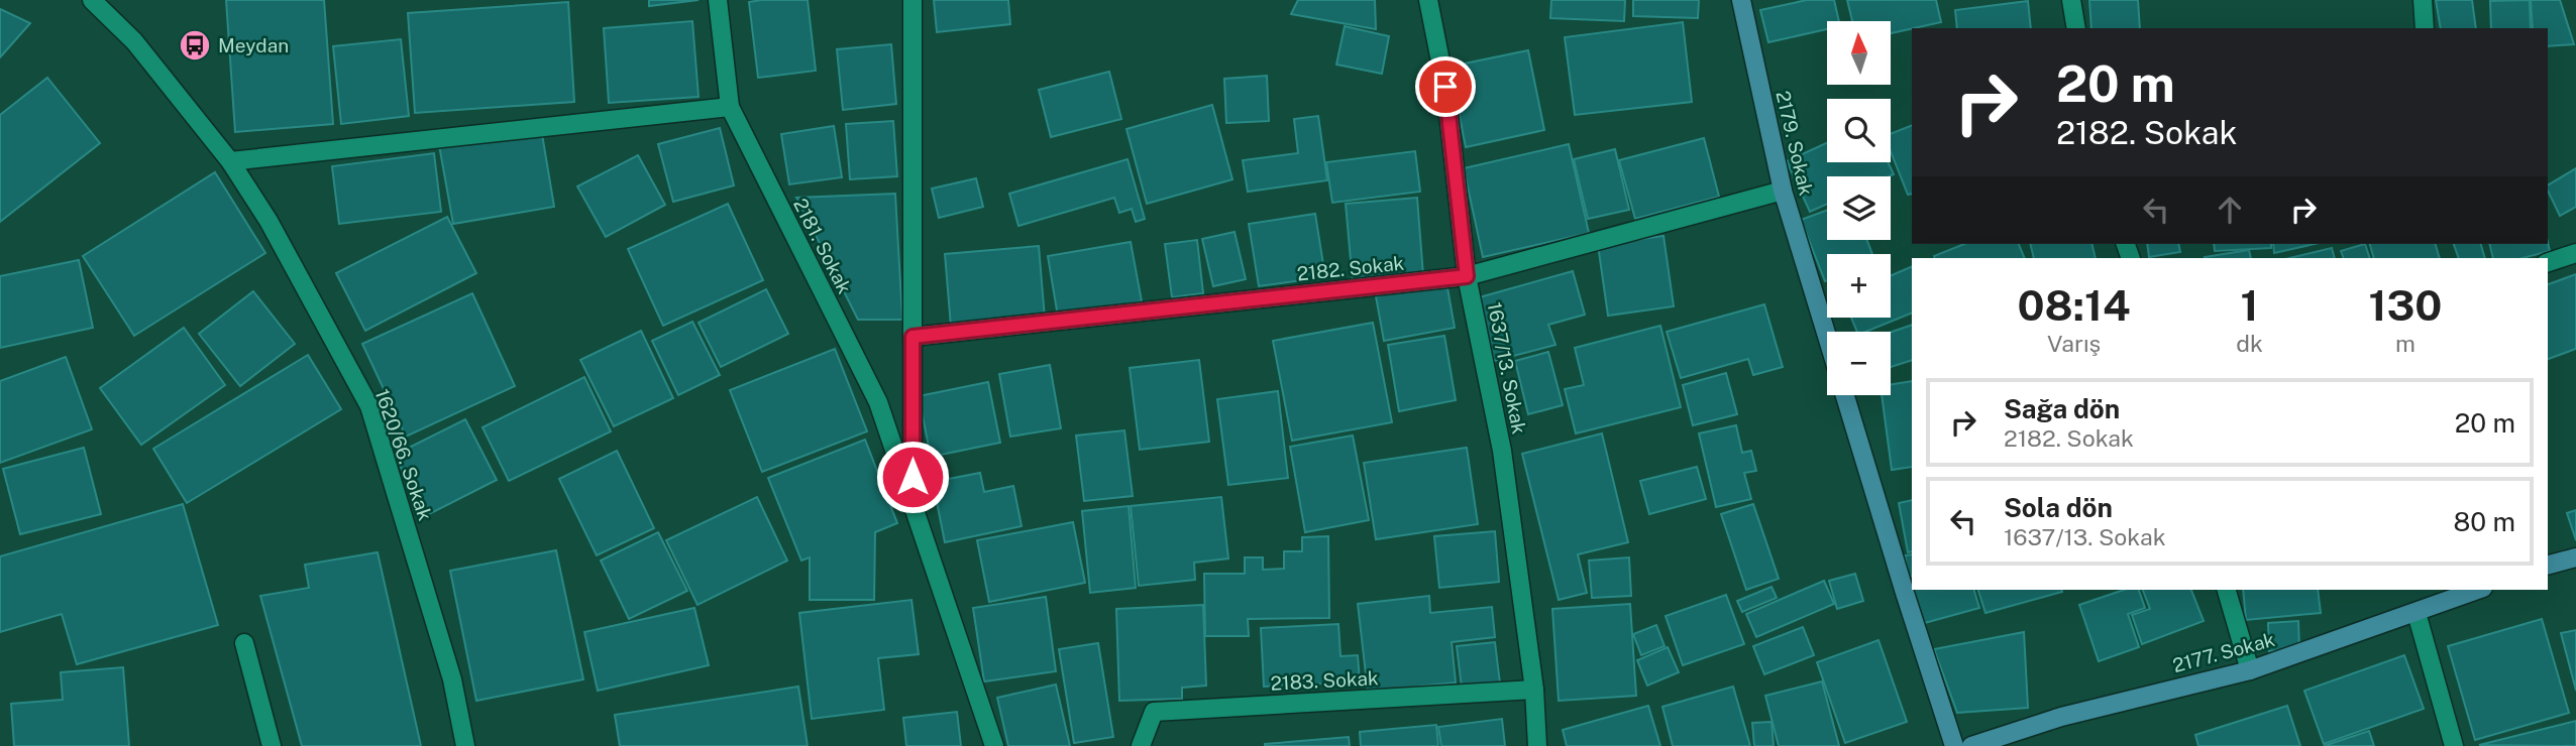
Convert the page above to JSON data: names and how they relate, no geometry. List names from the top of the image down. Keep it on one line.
{"streets":{"main road":["2179. Sokak","2177. Sokak"],"street":["2181. Sokak","2182. Sokak","1637/13. Sokak","1620/66. Sokak","2183. Sokak"]},"crossings":[["2179. Sokak","2182. Sokak"],["2181. Sokak","2182. Sokak"],["2182. Sokak","1637/13. Sokak"],["1637/13. Sokak","2183. Sokak"]],"places":{"bus stop":["Meydan"]},"north":"top","page":{"map_buttons":["+","−"],"turn":["20 m","2182. Sokak"],"eta":["08:14","Varış","1","dk","130","m"],"list":[{"name":"Sağa dön","note":"2182. Sokak","value":"20 m"},{"name":"Sola dön","note":"1637/13. Sokak","value":"80 m"}]}}
